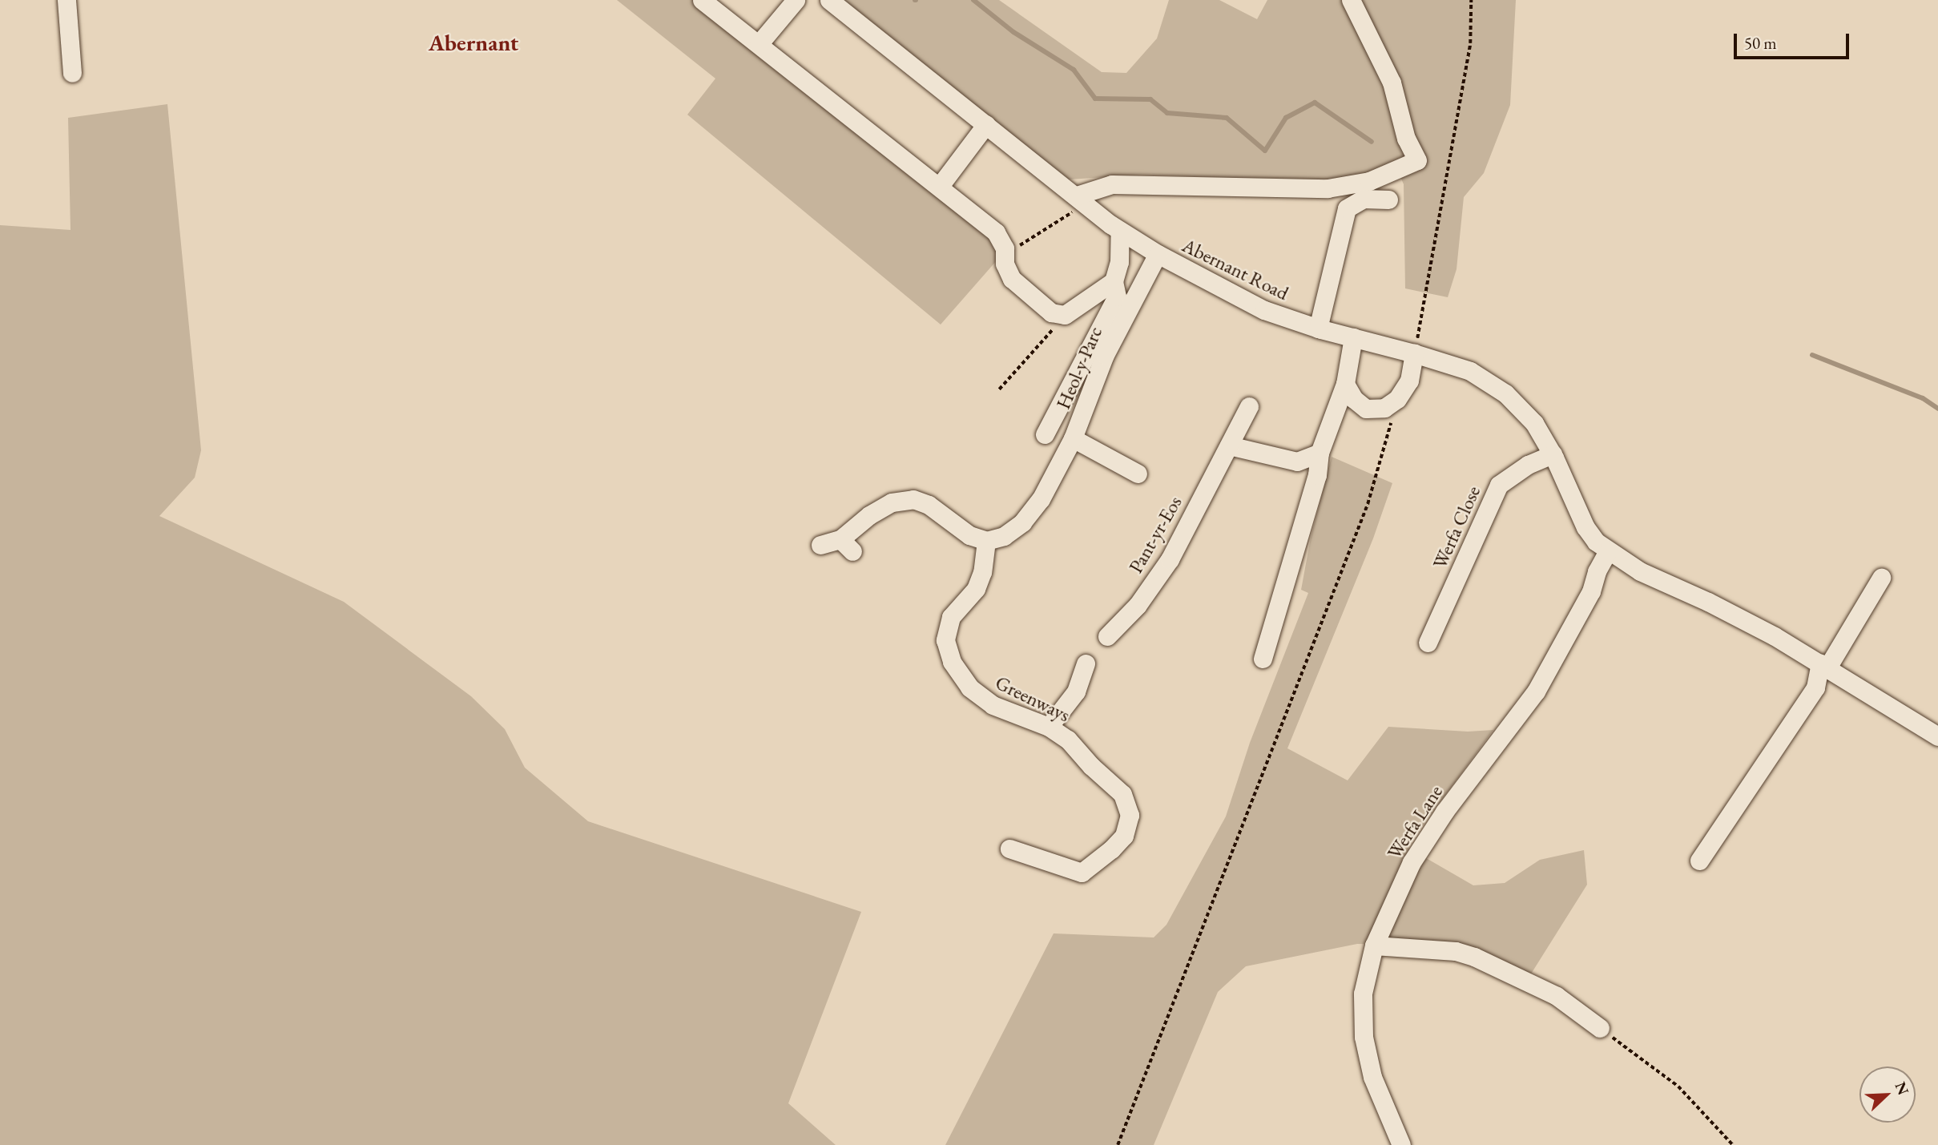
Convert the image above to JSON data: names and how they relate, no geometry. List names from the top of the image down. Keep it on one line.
{"streets":{"street":["Abernant Road","Heol-y-Parc","Werfa Close","Pant-yr-Eos","Greenways","Werfa Lane"]},"crossings":[["Abernant Road","Heol-y-Parc"],["Abernant Road","Werfa Close"],["Abernant Road","Werfa Lane"],["Heol-y-Parc","Greenways"]],"districts":["Abernant"],"scale_bar":"50 m","north":"top right"}
